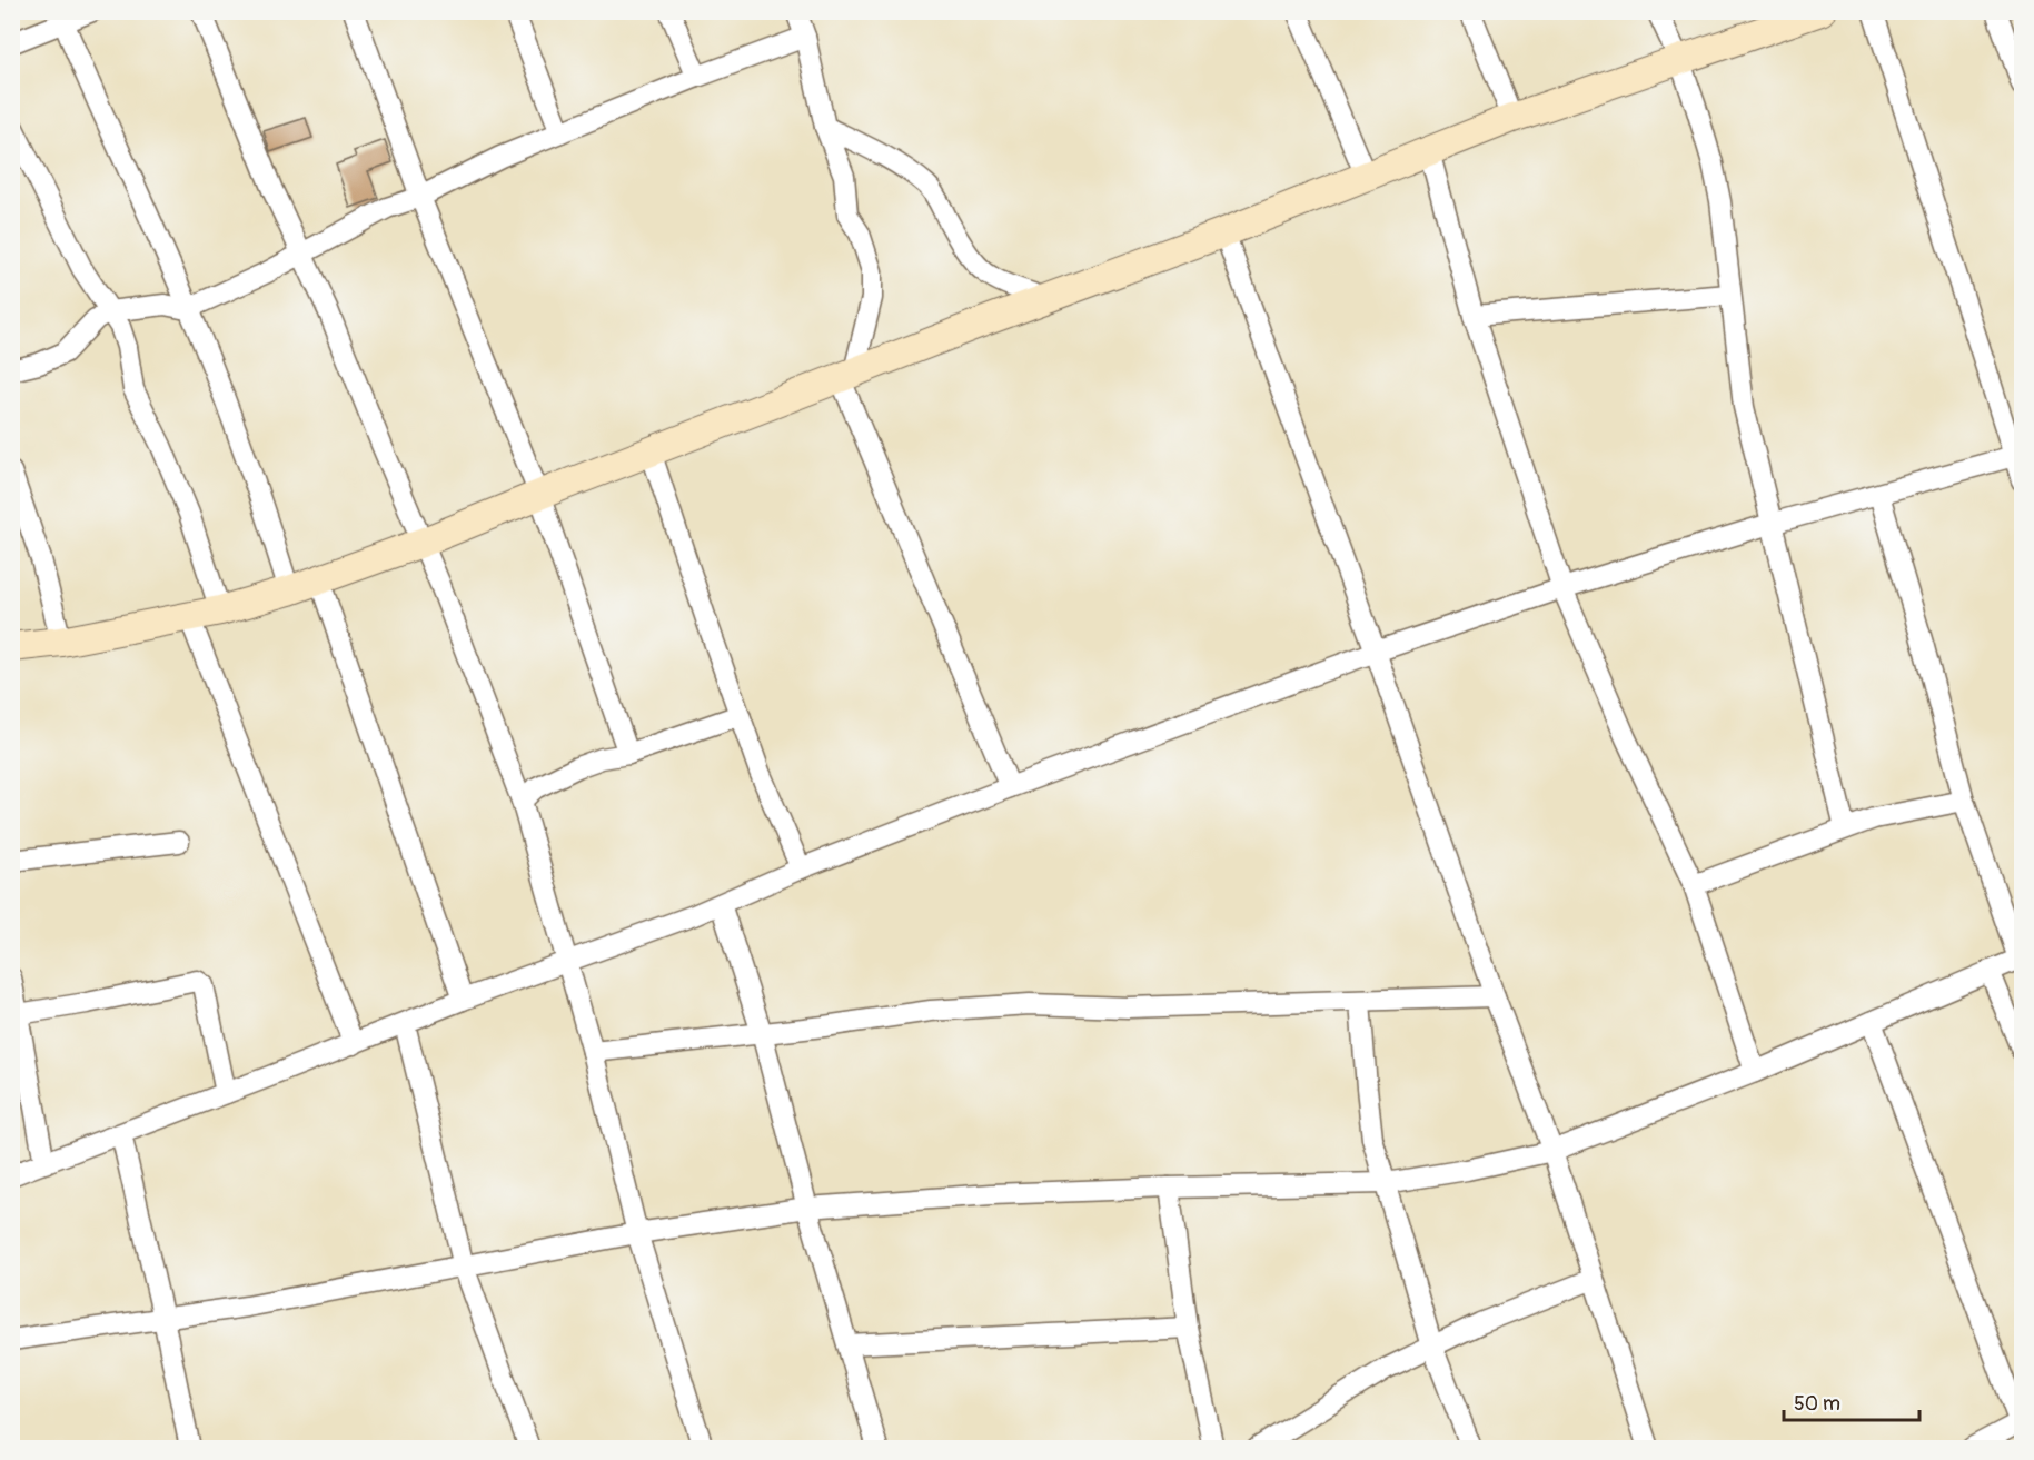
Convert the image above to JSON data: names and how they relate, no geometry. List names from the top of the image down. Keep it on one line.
{"scale_bar":"50 m"}
